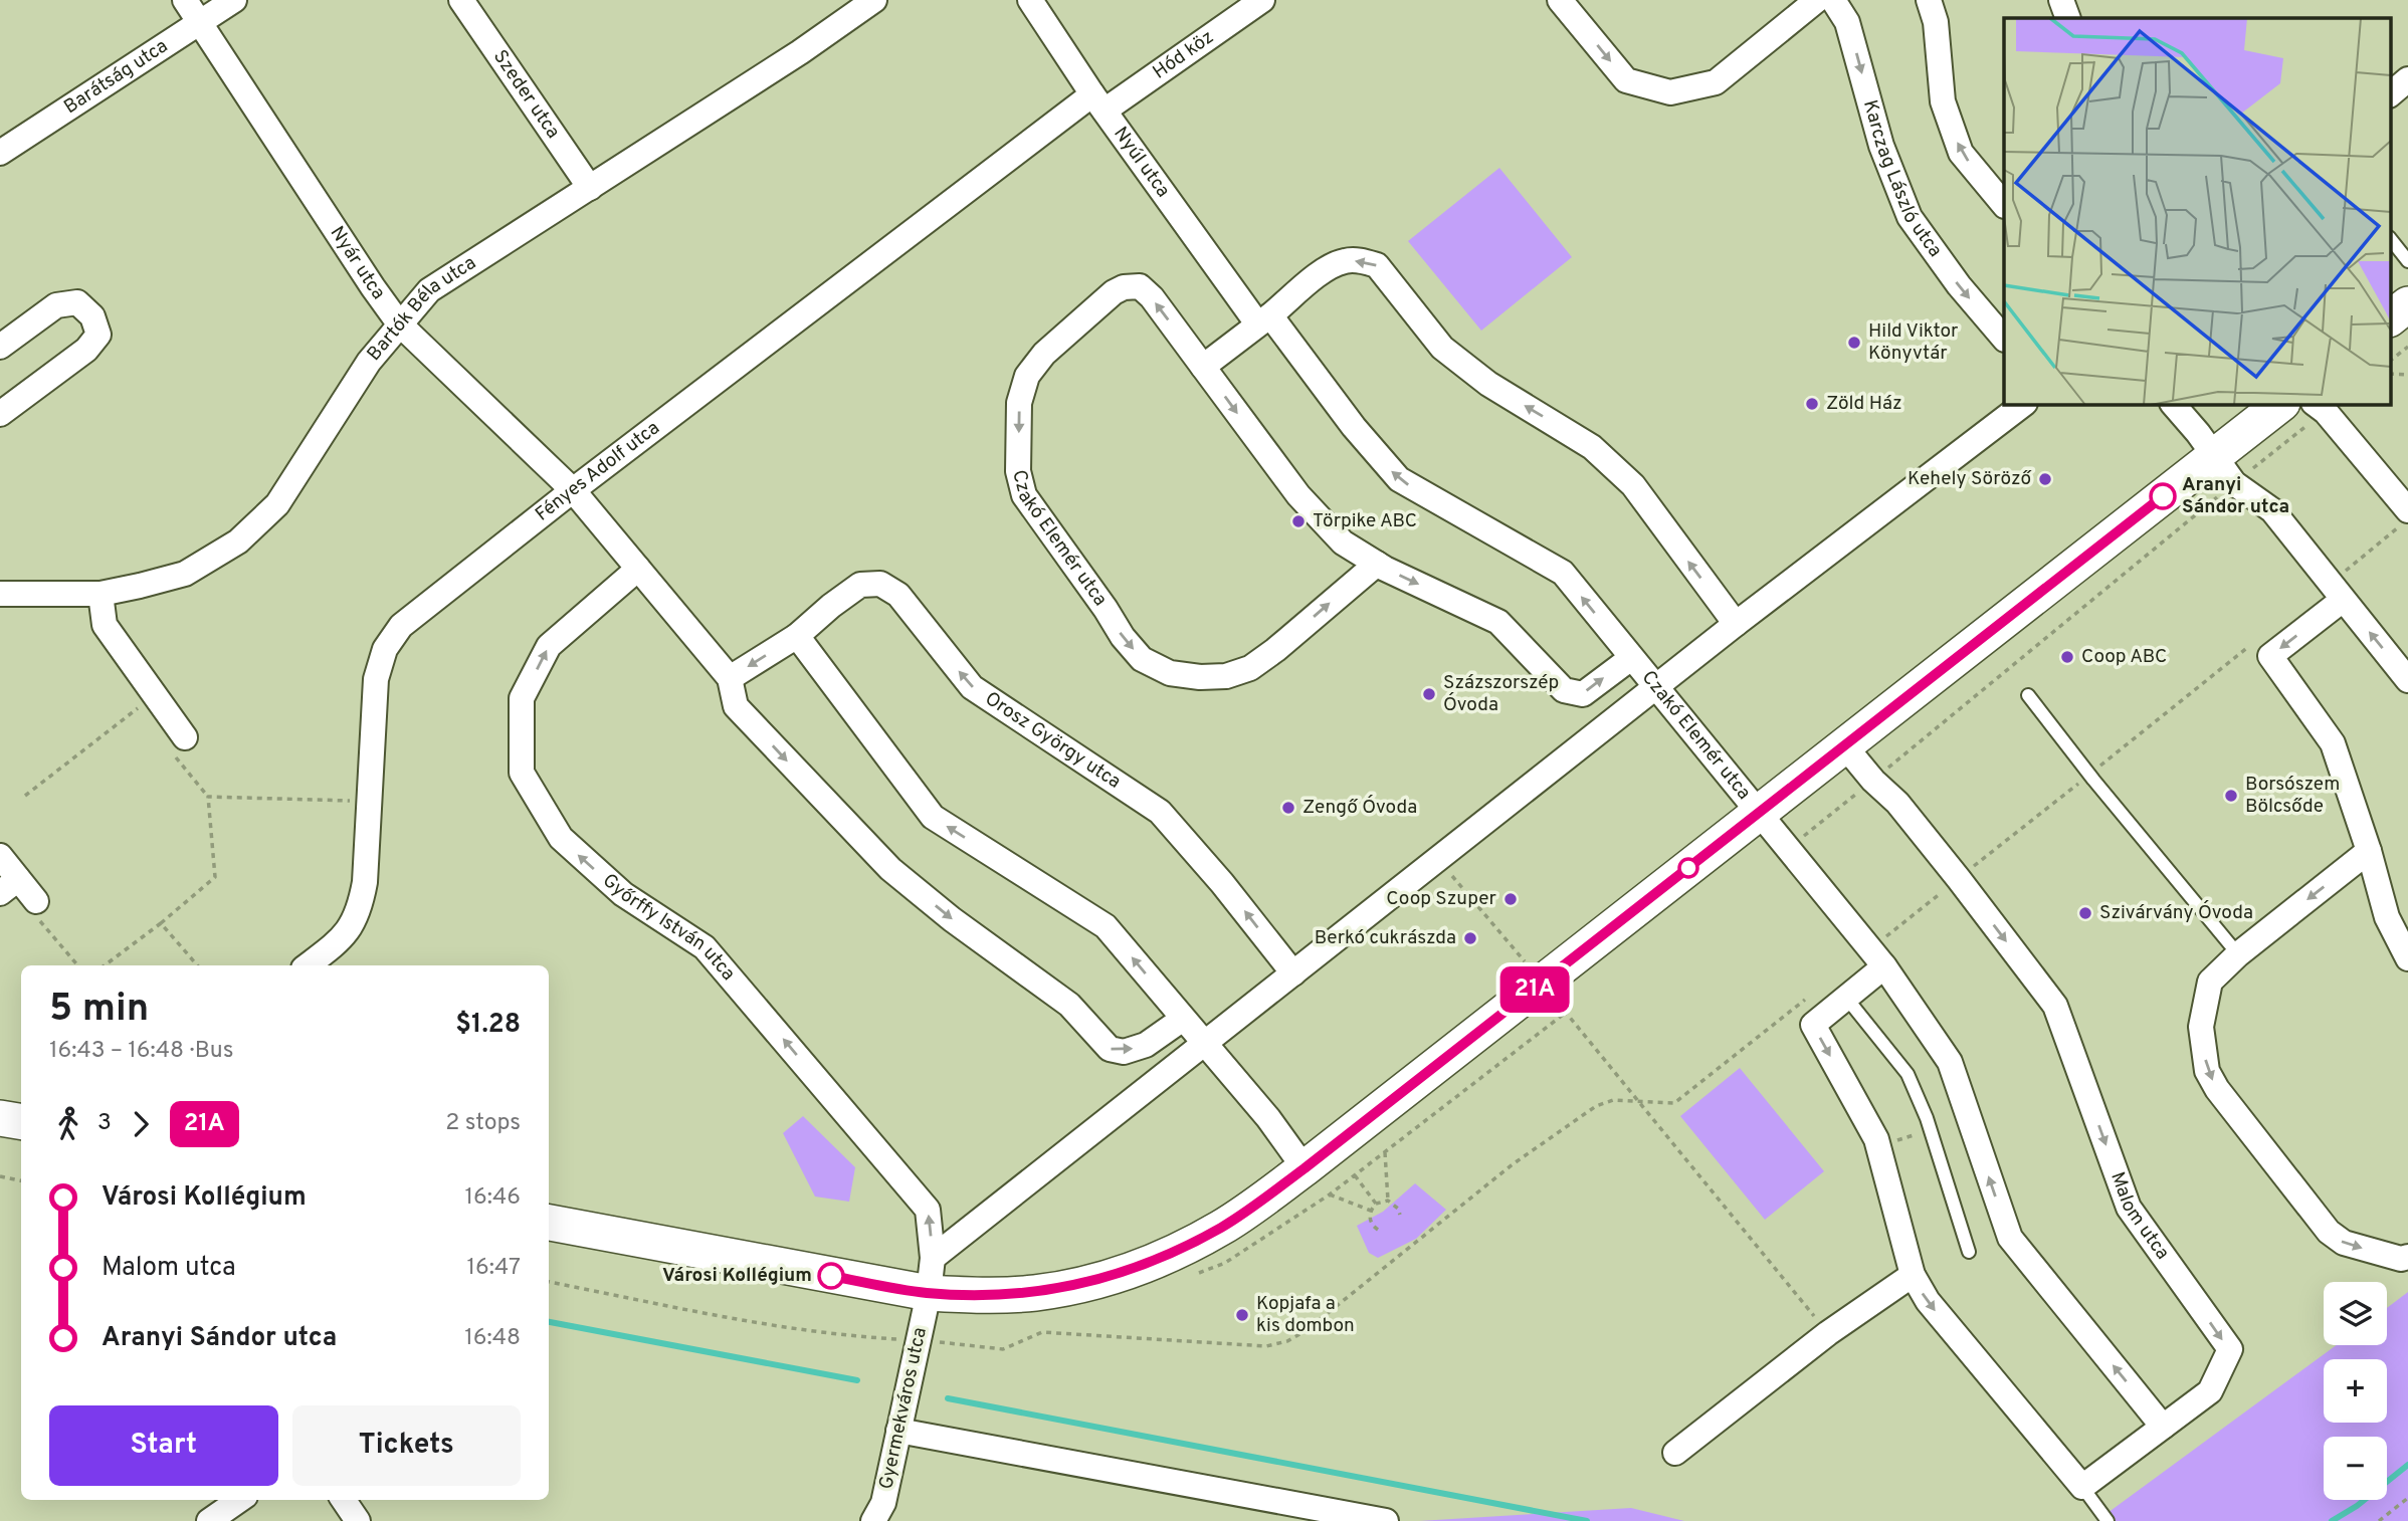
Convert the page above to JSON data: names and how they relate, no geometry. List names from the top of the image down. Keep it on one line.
{"streets":{"street":["Hód köz","Barátság utca","Szeder utca","Nyúl utca","Karczag László utca","Nyár utca","Bartók Béla utca","Fényes Adolf utca","Czakó Elemér utca","Orosz György utca","Győrffy István utca","Malom utca","Gyermekváros utca"]},"crossings":[["Hód köz","Nyúl utca"],["Hód köz","Fényes Adolf utca"],["Barátság utca","Nyár utca"],["Szeder utca","Bartók Béla utca"],["Nyúl utca","Fényes Adolf utca"],["Nyúl utca","Czakó Elemér utca"],["Nyár utca","Bartók Béla utca"],["Nyár utca","Fényes Adolf utca"],["Győrffy István utca","Gyermekváros utca"]],"one_way":["Győrffy István utca"],"places":["Hild Viktor Könyvtár","Zöld Ház","Kehely Söröző","Aranyi Sándor utca","Törpike ABC","Coop ABC","Százszorszép Óvoda","Borsószem Bölcsőde","Zengő Óvoda","Coop Szuper","Szivárvány Óvoda","Berkó cukrászda","Városi Kollégium","Kopjafa a kis dombon"],"lines":["bus line 21A"],"page":{"on_map":"21A","heading":["5 min","16:43 – 16:48 · Bus","$1.28"],"legs":["3","21A","2 stops"],"list":[{"name":"Városi Kollégium","value":"16:46"},{"name":"Malom utca","value":"16:47"},{"name":"Aranyi Sándor utca","value":"16:48"}],"map_buttons":["+","−"],"buttons":["Start","Tickets"]}}
